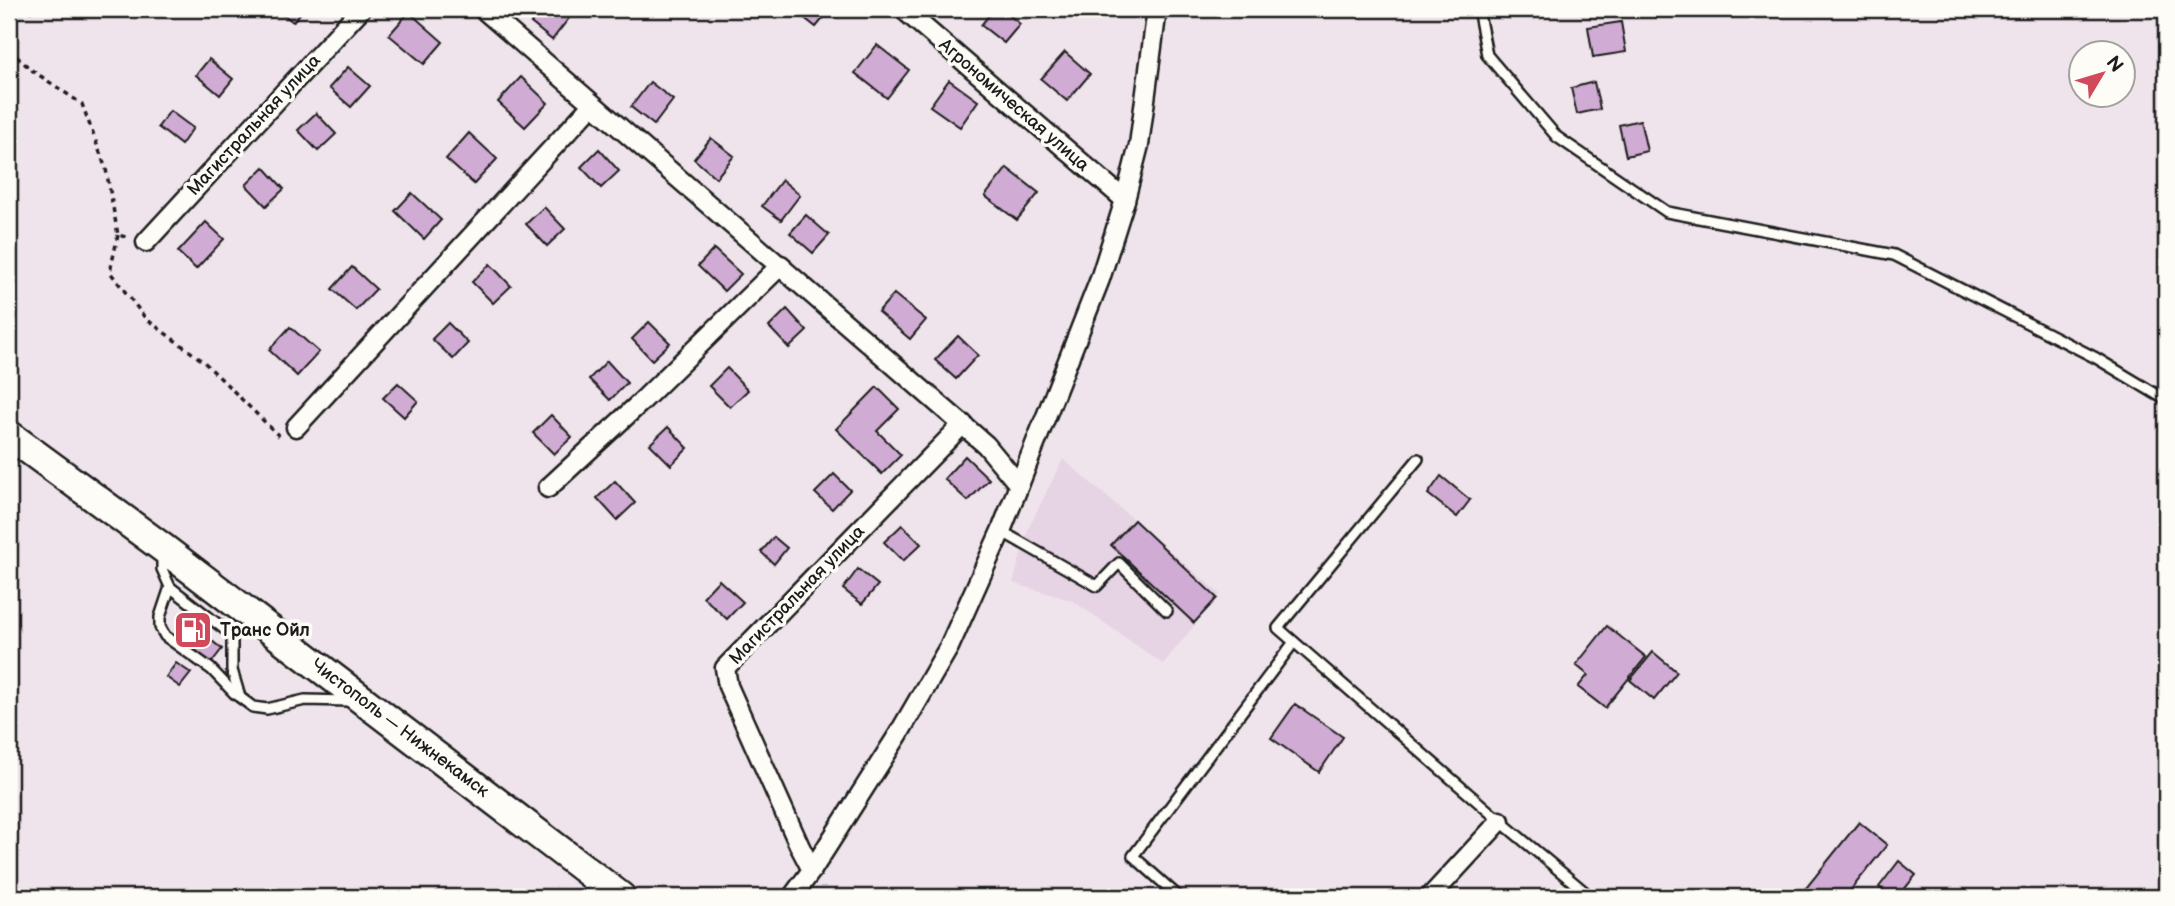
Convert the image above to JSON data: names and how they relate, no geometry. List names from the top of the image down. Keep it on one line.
{"streets":{"main road":["Чистополь — Нижнекамск"],"street":["Агрономическая улица","Магистральная улица"]},"places":{"fuel station":["Транс Ойл"]},"north":"top right"}
